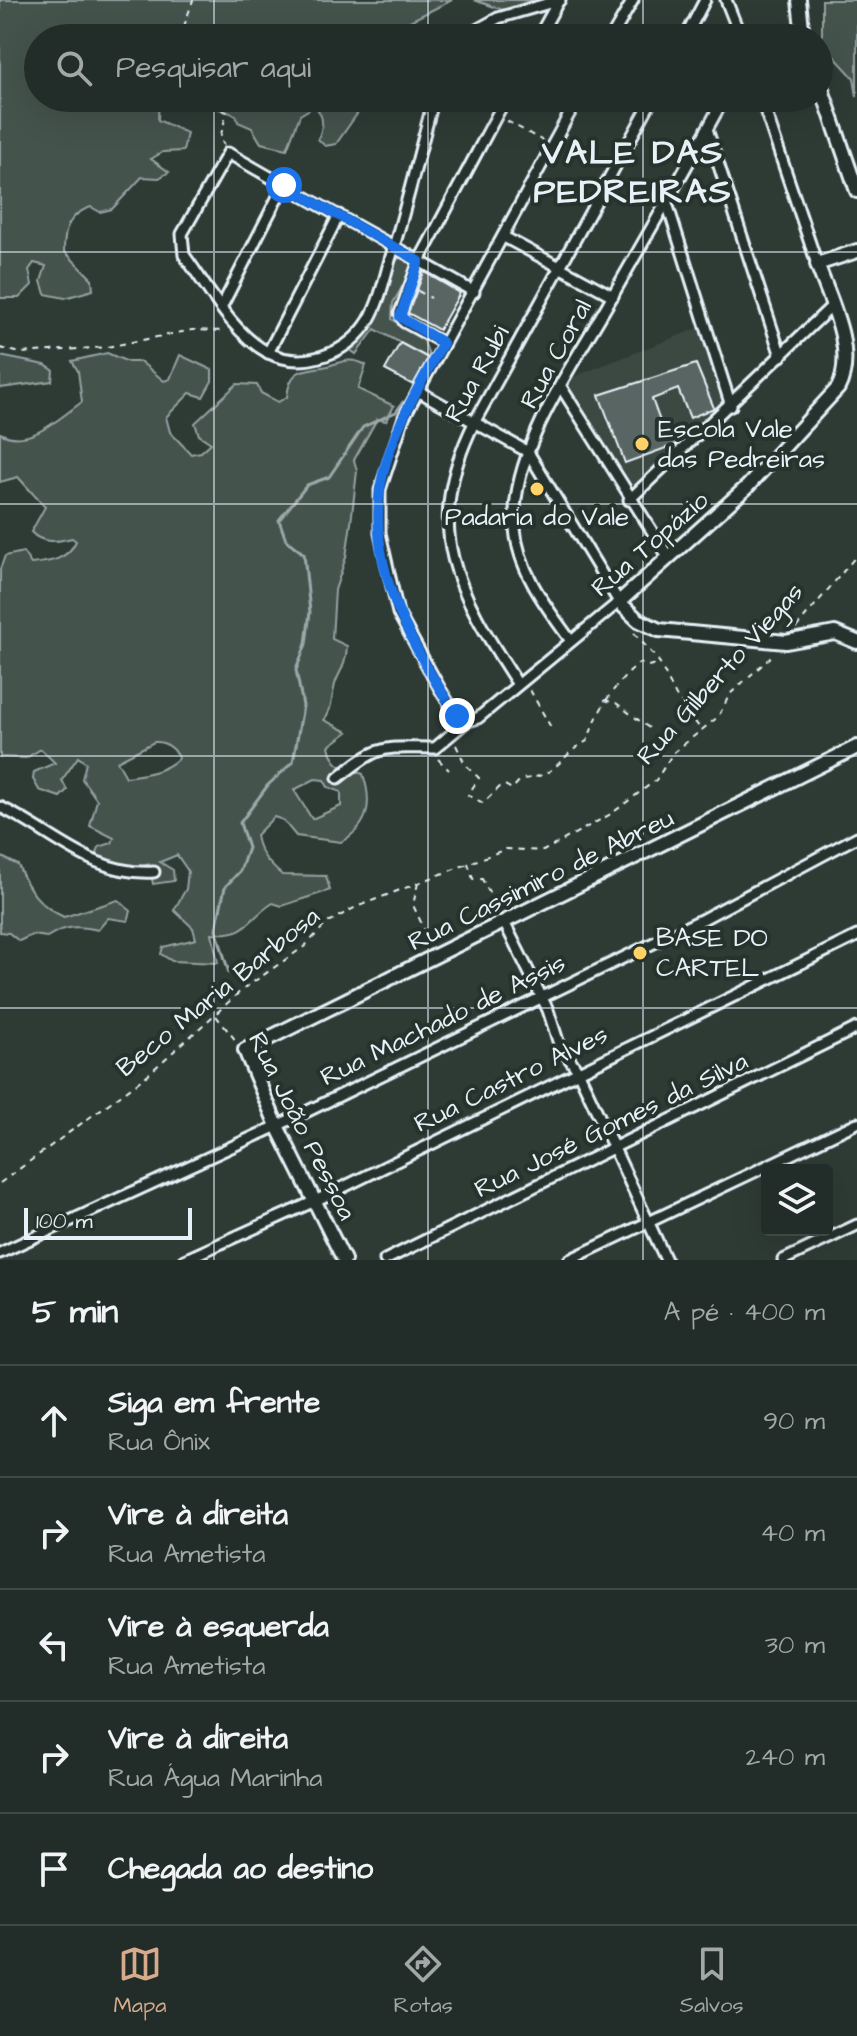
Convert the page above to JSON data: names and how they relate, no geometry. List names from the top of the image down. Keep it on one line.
{"streets":{"street":["Rua Coral","Rua Rubi","Rua Topázio","Rua Cassimiro de Abreu","Rua Machado de Assis","Rua Castro Alves","Rua José Gomes da Silva","Rua João Pessoa"],"path":["Rua Gilberto Viegas","Beco Maria Barbosa"]},"crossings":[["Rua Coral","Rua Topázio"],["Rua Rubi","Rua Topázio"],["Rua Gilberto Viegas","Beco Maria Barbosa"],["Rua Cassimiro de Abreu","Rua João Pessoa"],["Beco Maria Barbosa","Rua João Pessoa"],["Rua Machado de Assis","Rua João Pessoa"],["Rua Castro Alves","Rua João Pessoa"]],"districts":["VALE DAS PEDREIRAS"],"places":["Escola Vale das Pedreiras","Padaria do Vale","BASE DO CARTEL"],"scale_bar":"100 m","page":{"search":"Pesquisar aqui","scale":"100 m","heading":["5 min","A pé · 400 m"],"list":[["Siga em frente","Rua Ônix","90 m"],["Vire à direita","Rua Ametista","40 m"],["Vire à esquerda","Rua Ametista","30 m"],["Vire à direita","Rua Água Marinha","240 m"],"Chegada ao destino"],"nav":["Mapa","Rotas","Salvos"]}}
